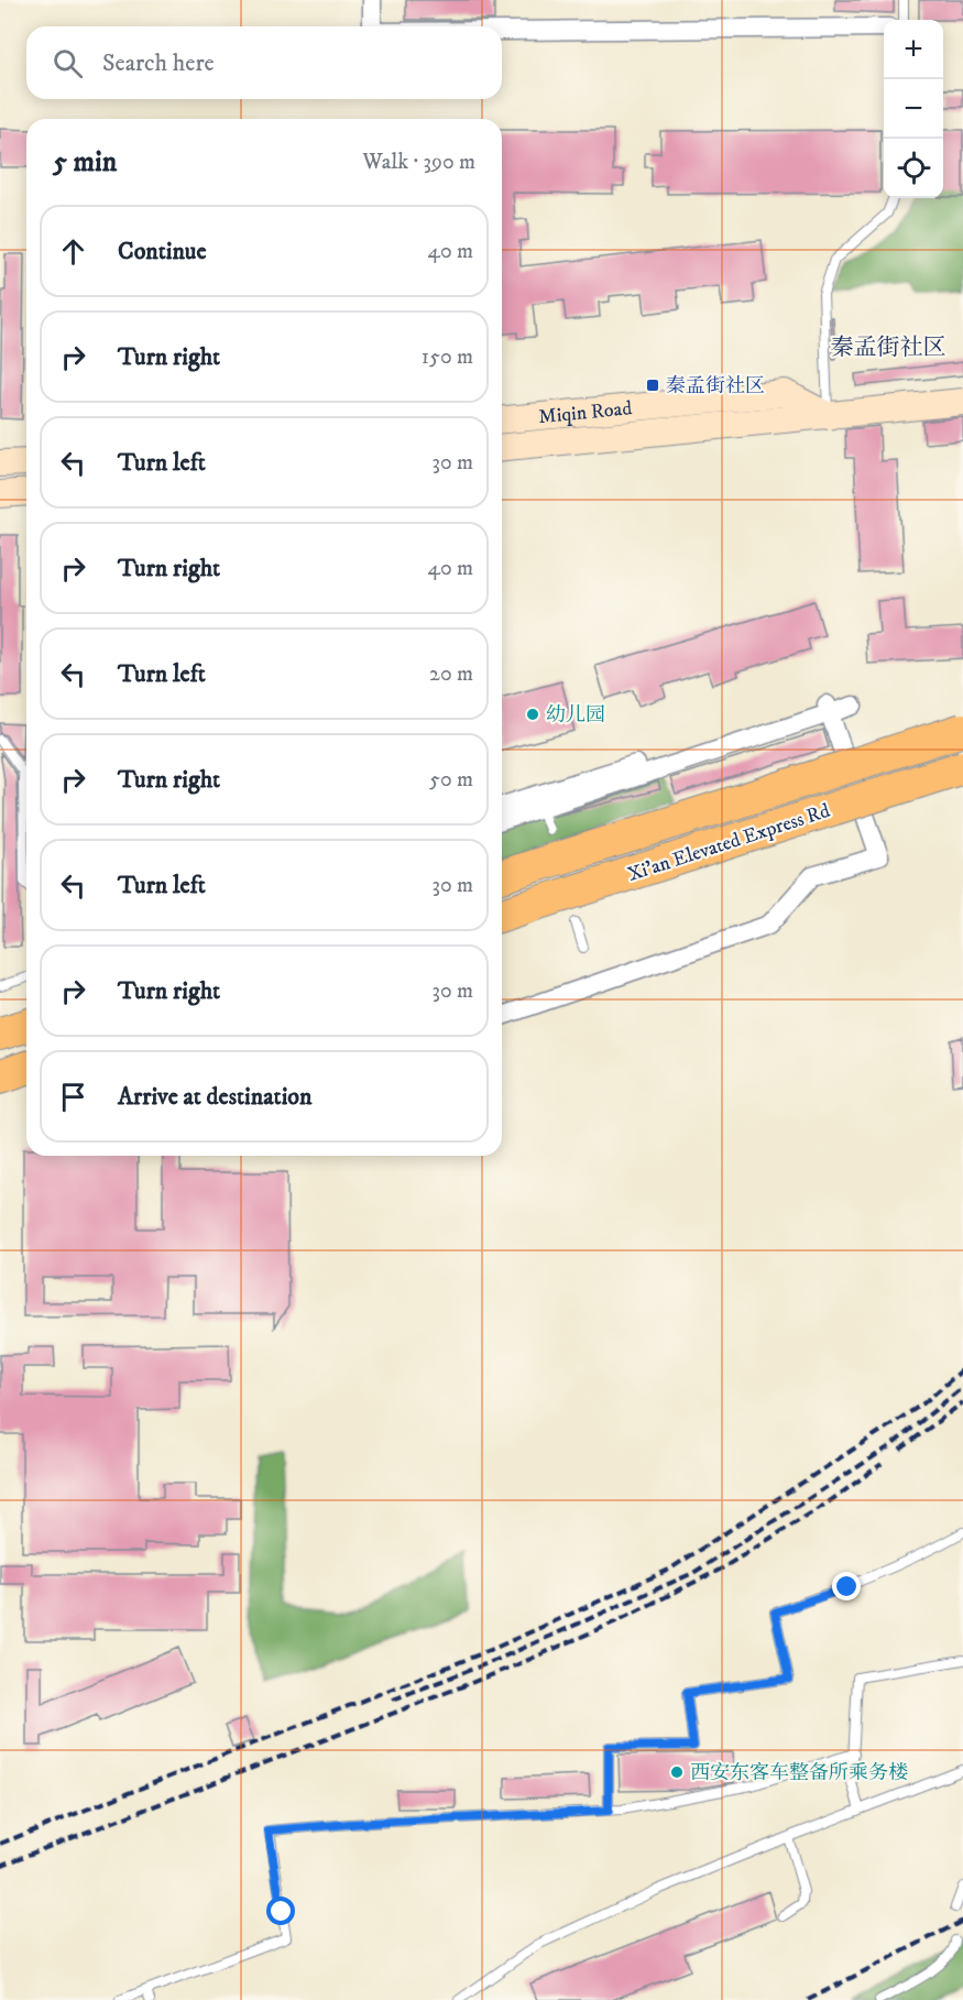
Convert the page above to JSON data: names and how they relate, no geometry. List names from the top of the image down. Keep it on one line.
{"streets":{"highway":["Xi'an Elevated Express Rd"],"street":["Miqin Road"]},"districts":["秦孟街社区"],"places":{"transit":["秦孟街社区"],"other":["幼儿园","西安东客车整备所乘务楼"]},"page":{"map_buttons":["+","−"],"search":"Search here","heading":["5 min","Walk · 390 m"],"list":[["Continue","40 m"],["Turn right","150 m"],["Turn left","30 m"],["Turn right","40 m"],["Turn left","20 m"],["Turn right","50 m"],["Turn left","30 m"],["Turn right","30 m"],"Arrive at destination"]}}
